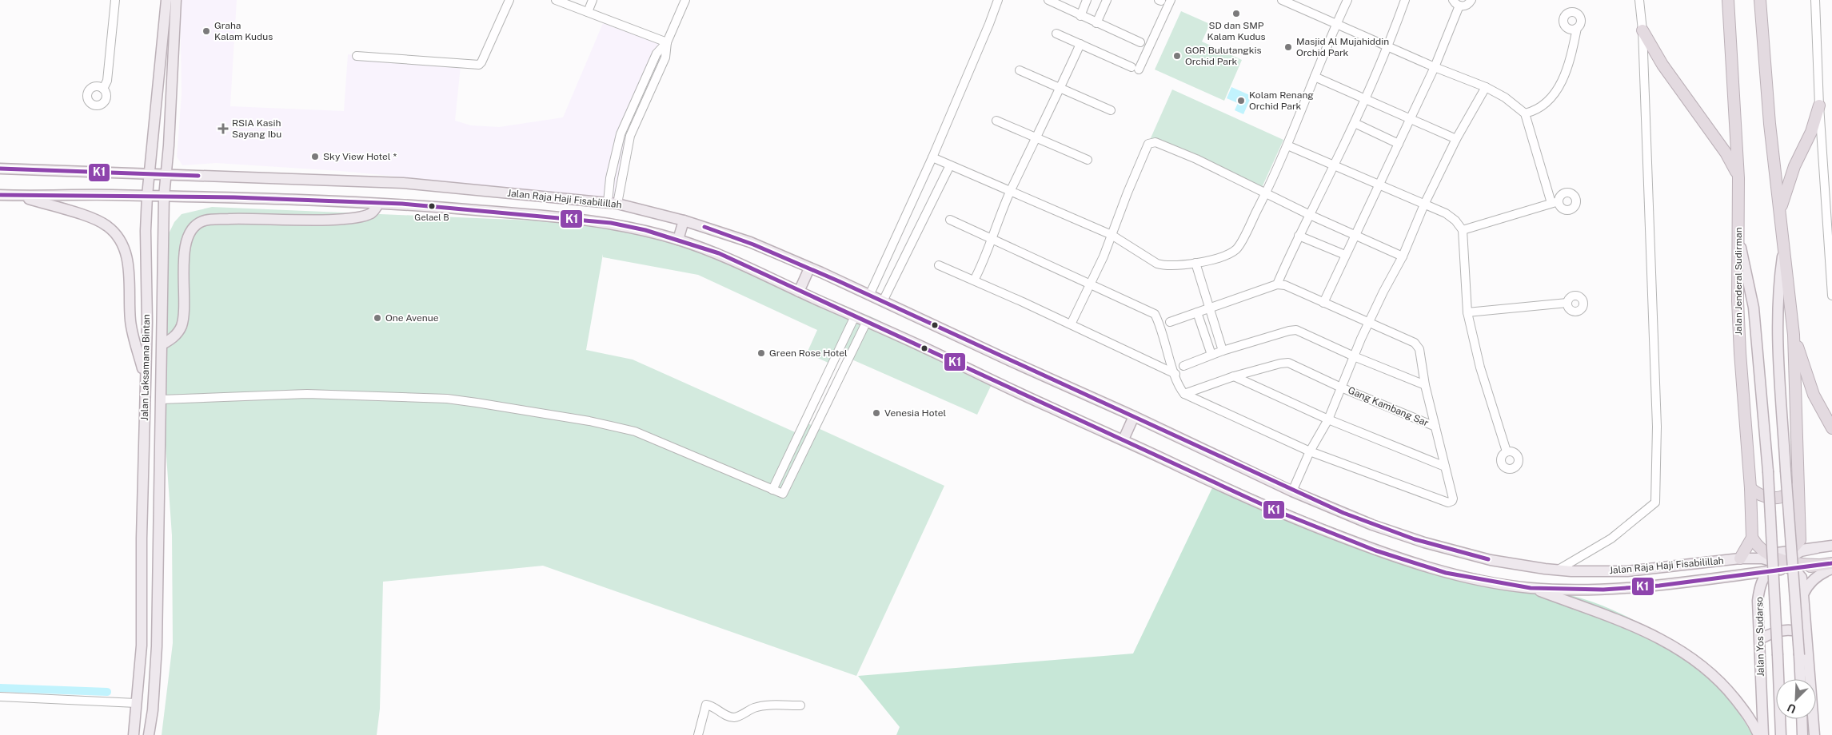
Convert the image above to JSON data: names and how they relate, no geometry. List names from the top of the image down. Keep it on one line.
{"streets":{"highway":["Jalan Jenderal Sudirman"],"main road":["Jalan Raja Haji Fisabilillah","Jalan Laksamana Bintan","Jalan Yos Sudarso"],"street":["Gang Kambang Sar"]},"crossings":[["Jalan Raja Haji Fisabilillah","Jalan Laksamana Bintan"],["Jalan Raja Haji Fisabilillah","Jalan Yos Sudarso"]],"places":{"other":["SD dan SMP Kalam Kudus","Graha Kalam Kudus","Masjid Al Mujahiddin Orchid Park","GOR Bulutangkis Orchid Park","Kolam Renang Orchid Park","Sky View Hotel *","Gelael B","One Avenue","Green Rose Hotel","Venesia Hotel"],"health":["RSIA Kasih Sayang Ibu"]},"lines":["transit line K1"],"north":"bottom left"}
